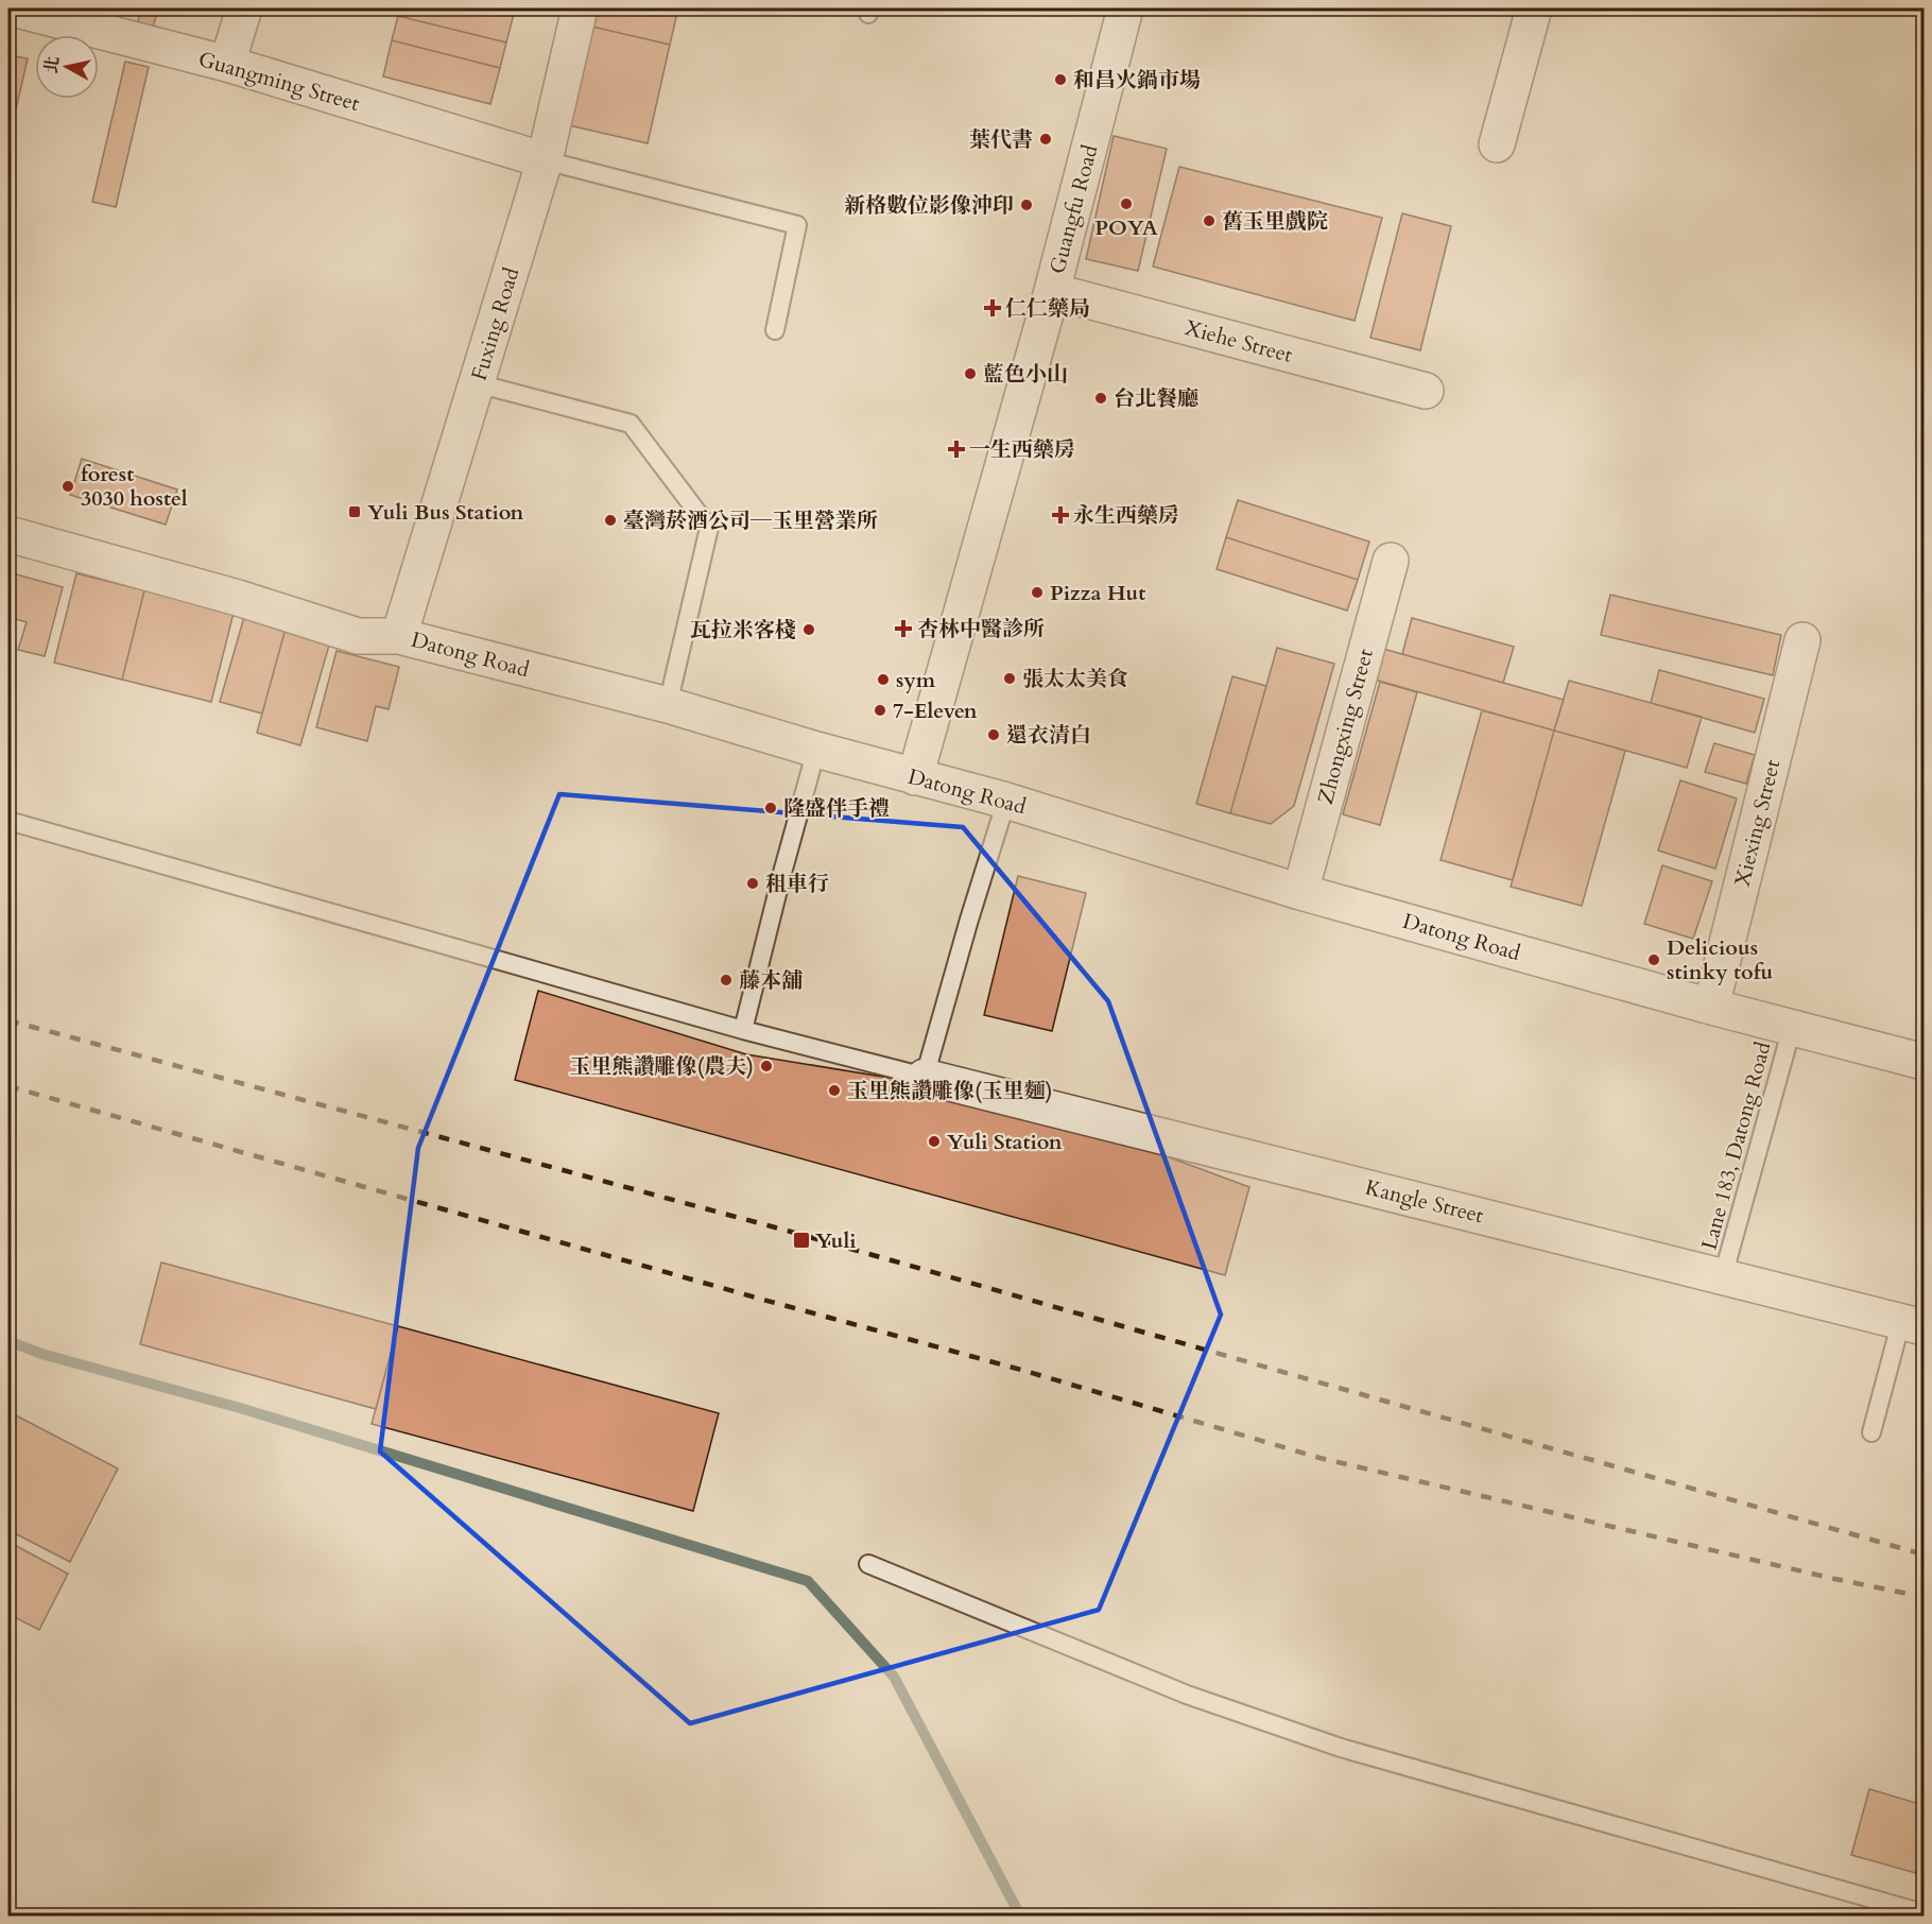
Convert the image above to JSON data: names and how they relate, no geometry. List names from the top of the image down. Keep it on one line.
{"streets":{"street":["Guangming Street","Guangfu Road","Fuxing Road","Xiehe Street","Datong Road","Zhongxing Street","Xiexing Street","Kangle Street"],"lane":["Lane 183, Datong Road"]},"crossings":[["Guangming Street","Fuxing Road"],["Guangfu Road","Xiehe Street"],["Guangfu Road","Datong Road"],["Fuxing Road","Datong Road"],["Datong Road","Zhongxing Street"],["Datong Road","Xiexing Street"],["Datong Road","Lane 183, Datong Road"],["Lane 183, Datong Road","Kangle Street"]],"places":{"other":["和昌火鍋市場","葉代書","POYA","新格數位影像沖印","舊玉里戲院","藍色小山","台北餐廳","forest 3030 hostel","臺灣菸酒公司─玉里營業所","Pizza Hut","瓦拉米客棧","張太太美食","sym","7-Eleven","還衣清白","隆盛伴手禮","租車行","Delicious stinky tofu","藤本舖","玉里熊讚雕像(農夫)","玉里熊讚雕像(玉里麵)","Yuli Station"],"health":["仁仁藥局","一生西藥房","永生西藥房","杏林中醫診所"],"transit":["Yuli Bus Station","Yuli"]},"north":"left"}
